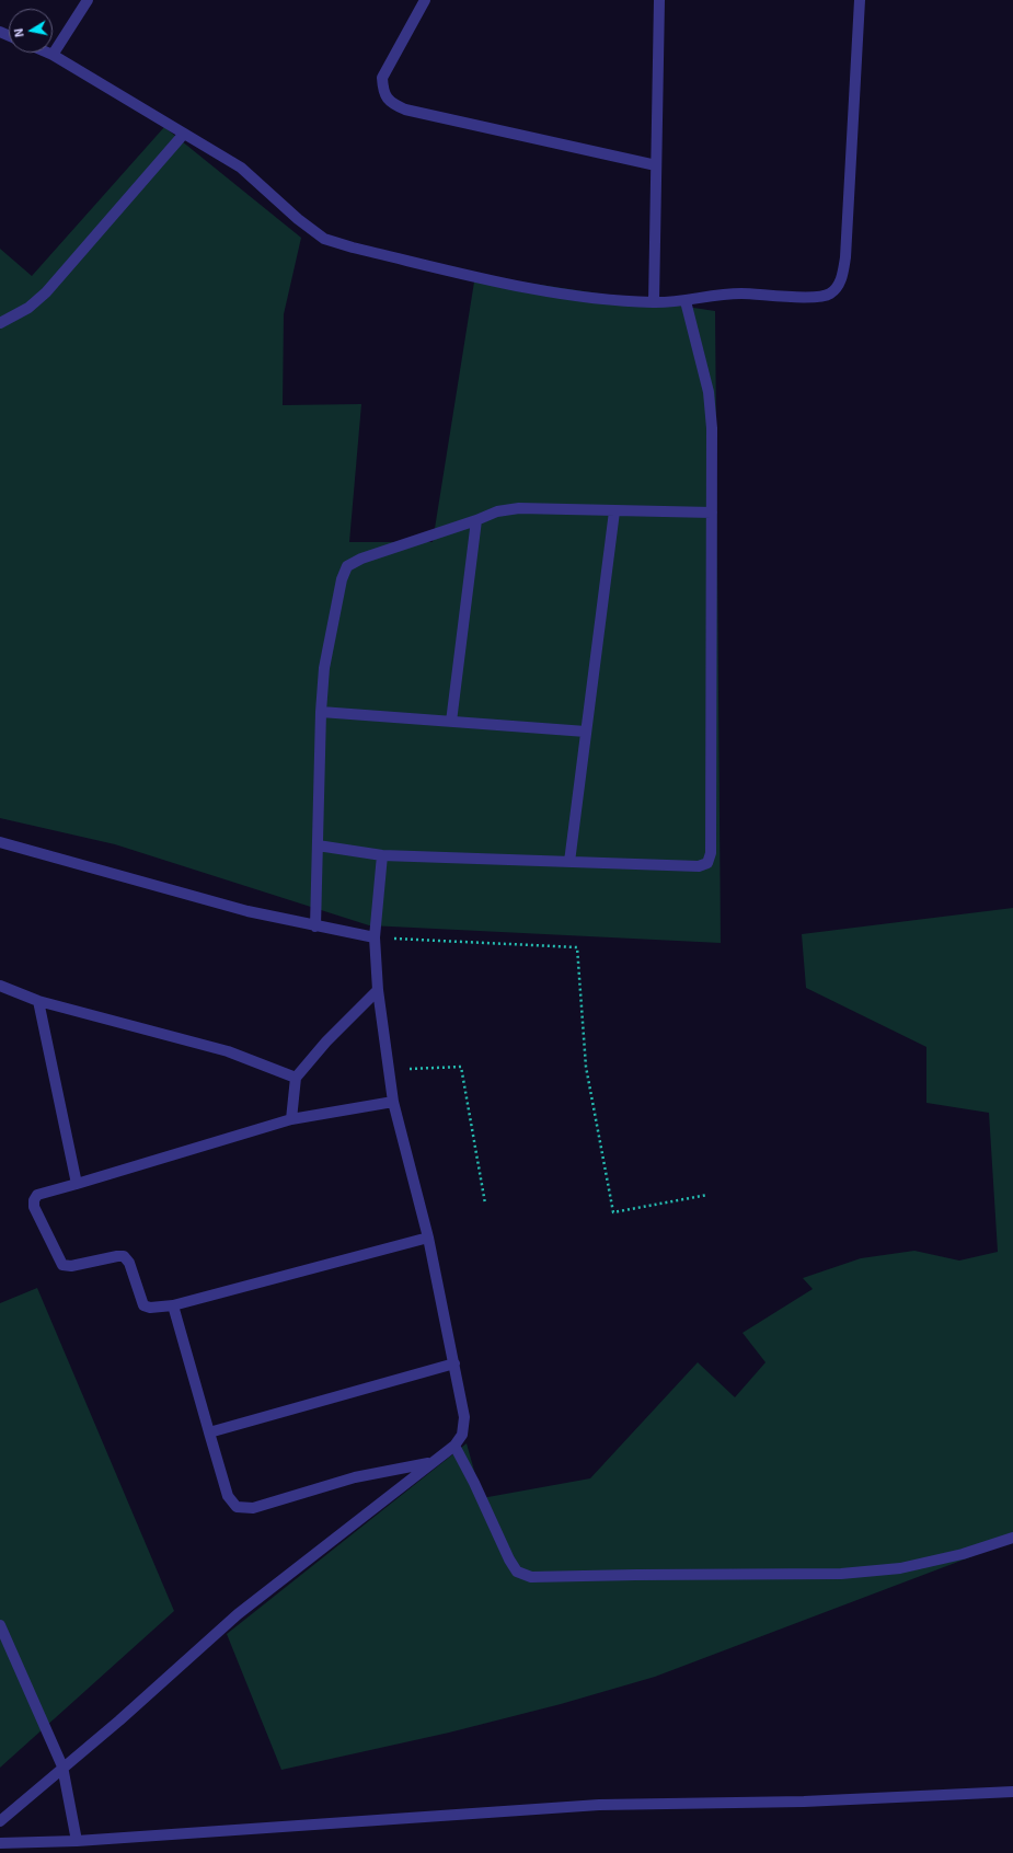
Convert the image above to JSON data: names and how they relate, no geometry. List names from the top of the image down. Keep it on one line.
{"north":"left"}
